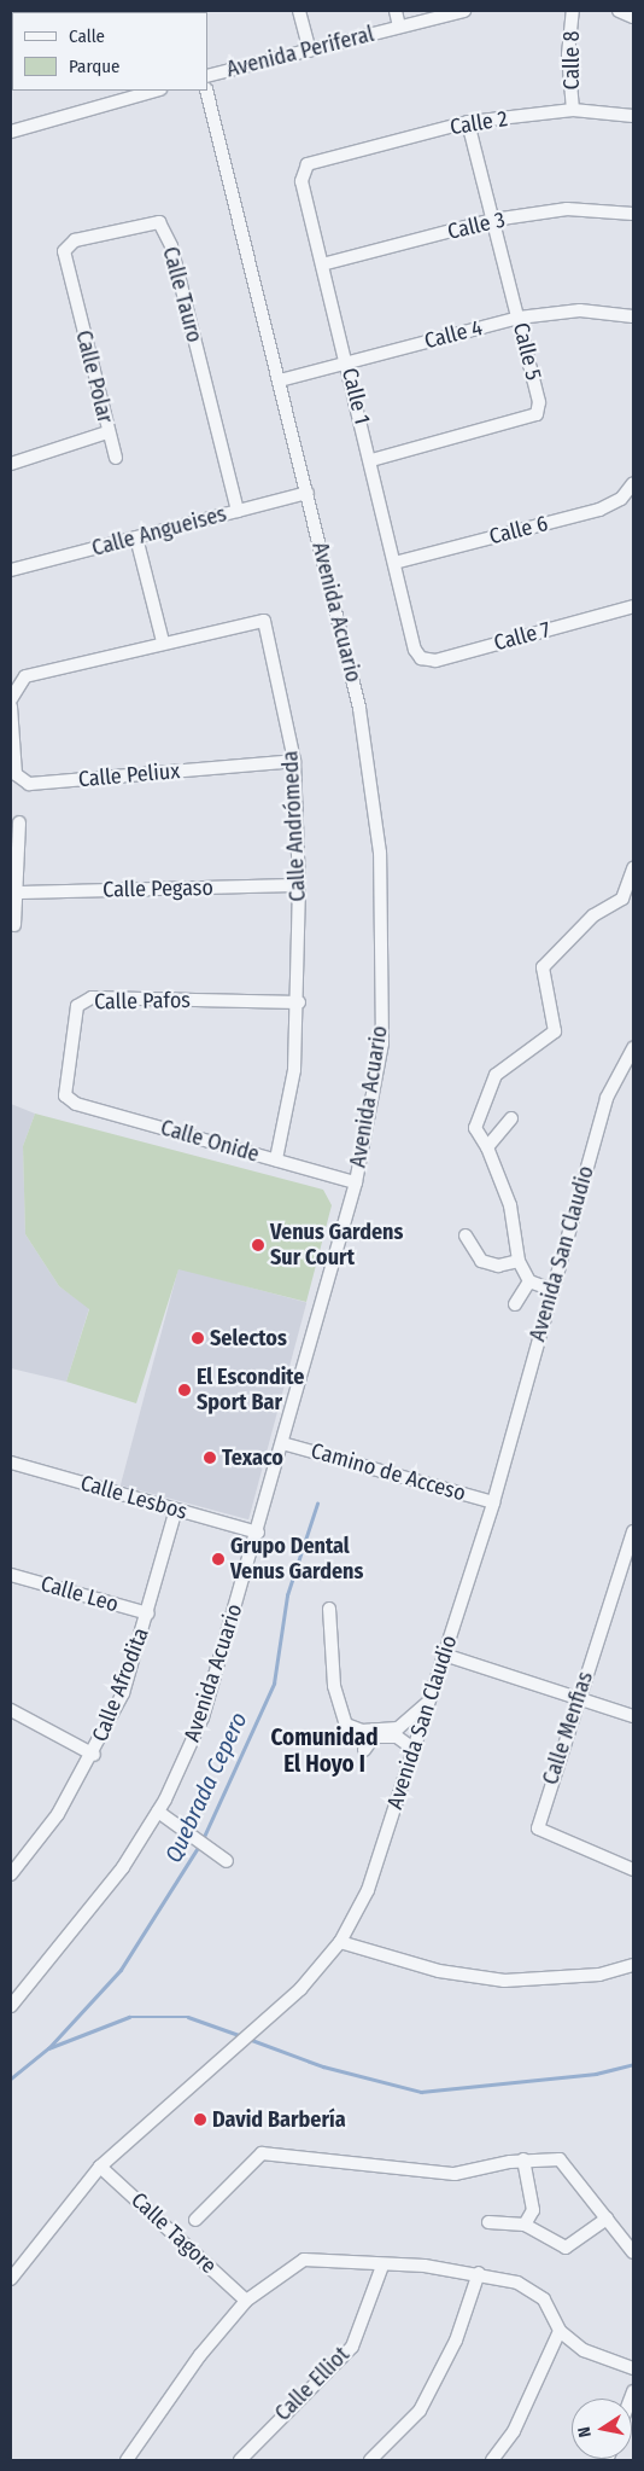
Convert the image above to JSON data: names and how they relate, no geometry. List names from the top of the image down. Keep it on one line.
{"streets":{"street":["Avenida Periferal","Calle 8","Calle 2","Calle 3","Calle Tauro","Calle 4","Calle 5","Calle Polar","Calle 1","Calle 6","Calle Angueises","Avenida Acuario","Calle 7","Calle Peliux","Calle Andrómeda","Calle Pegaso","Calle Pafos","Calle Onide","Avenida San Claudio","Camino de Acceso","Calle Lesbos","Calle Leo","Calle Afrodita","Calle Menfias","Calle Tagore","Calle Elliot"]},"crossings":[["Calle 8","Calle 2"],["Calle 2","Calle 5"],["Calle 2","Calle 1"],["Calle 3","Calle 5"],["Calle 3","Calle 1"],["Calle Tauro","Calle Polar"],["Calle Tauro","Calle Angueises"],["Calle 4","Calle 5"],["Calle 4","Calle 1"],["Calle 4","Avenida Acuario"],["Calle 5","Calle 1"],["Calle 1","Calle 6"],["Calle 1","Calle 7"],["Calle Angueises","Avenida Acuario"],["Avenida Acuario","Calle Onide"],["Avenida Acuario","Camino de Acceso"],["Avenida Acuario","Calle Lesbos"],["Calle Peliux","Calle Andrómeda"],["Calle Andrómeda","Calle Pegaso"],["Calle Andrómeda","Calle Pafos"],["Calle Andrómeda","Calle Onide"],["Calle Pafos","Calle Onide"],["Avenida San Claudio","Camino de Acceso"],["Avenida San Claudio","Calle Tagore"],["Calle Lesbos","Calle Afrodita"],["Calle Leo","Calle Afrodita"]],"districts":["Comunidad El Hoyo I"],"water":["Quebrada Cepero"],"places":["Venus Gardens Sur Court","Selectos","El Escondite Sport Bar","Texaco","Grupo Dental Venus Gardens","David Barbería"],"legend":["Calle","Parque"],"north":"left"}
